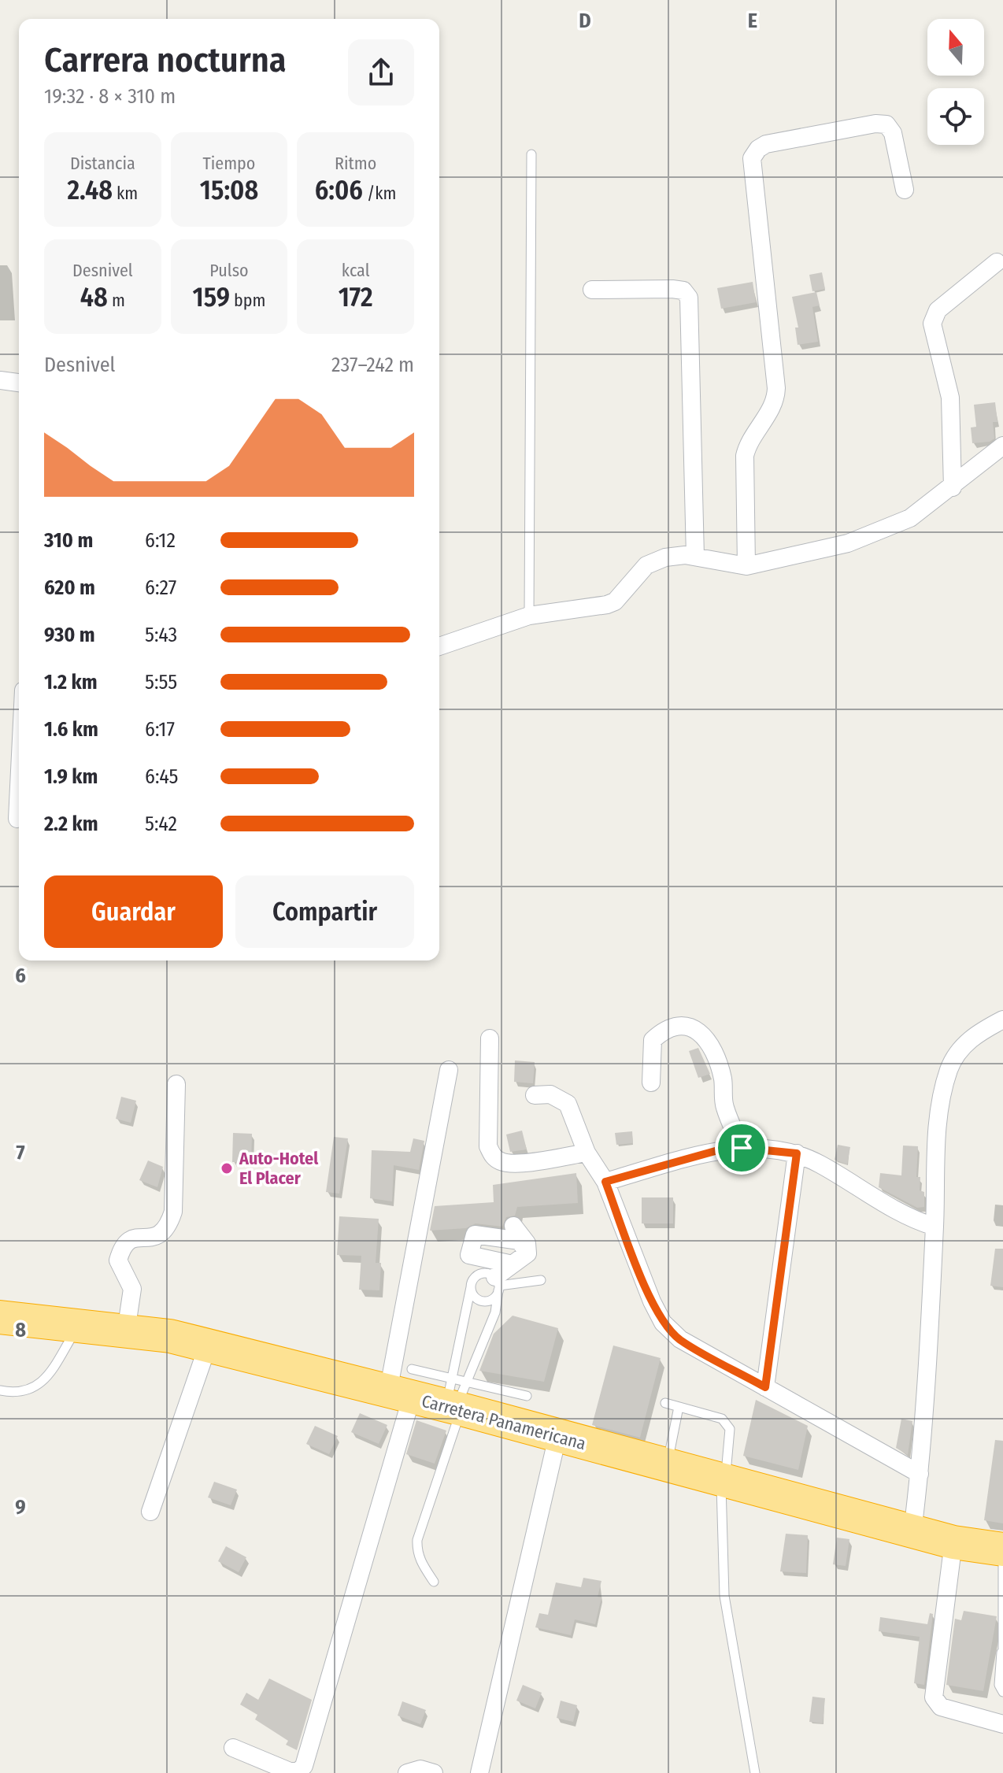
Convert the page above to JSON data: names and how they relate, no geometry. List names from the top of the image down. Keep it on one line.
{"streets":{"highway":["Carretera Panamericana"]},"places":["Auto-Hotel El Placer"],"north":"top","page":{"heading":["Carrera nocturna","19:32 · 8 × 310 m"],"stats":[["Distancia","2.48 km"],["Tiempo","15:08"],["Ritmo","6:06 /km"],["Desnivel","48 m"],["Pulso","159 bpm"],["kcal","172"]],"chart":["Desnivel","237–242 m"],"list":[{"name":"310 m","note":"6:12"},{"name":"620 m","note":"6:27"},{"name":"930 m","note":"5:43"},{"name":"1.2 km","note":"5:55"},{"name":"1.6 km","note":"6:17"},{"name":"1.9 km","note":"6:45"},{"name":"2.2 km","note":"5:42"}],"buttons":["Guardar","Compartir"]},"grid":{"columns":["D","E"],"rows":["6","7","8","9"]}}
